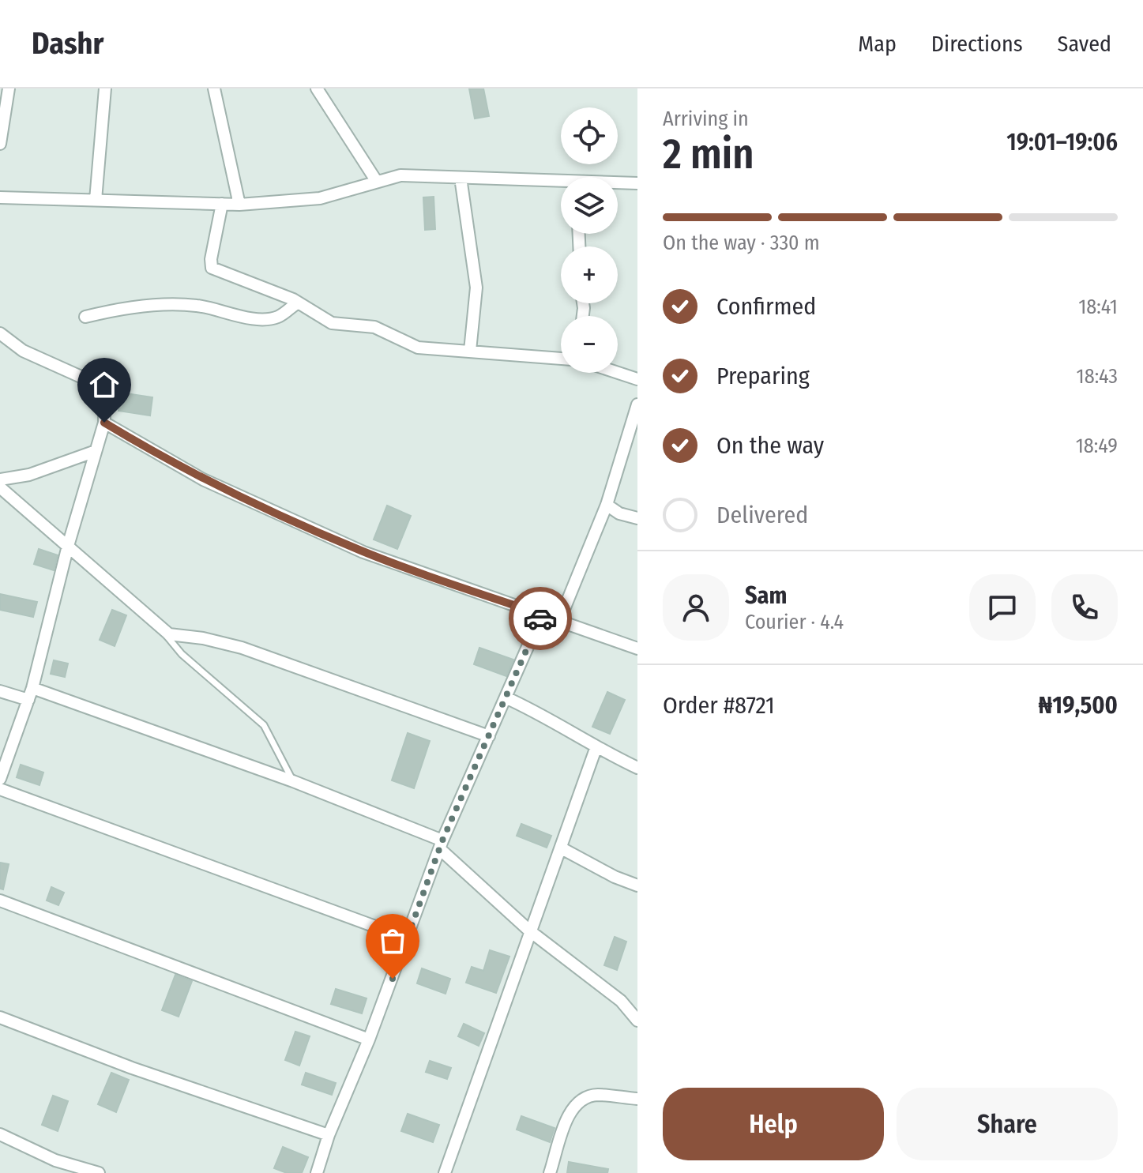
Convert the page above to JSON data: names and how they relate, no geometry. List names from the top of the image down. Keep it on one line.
{"page":{"header":"Dashr","nav":["Map","Directions","Saved"],"heading":["2 min","Arriving in","19:01–19:06"],"panel":["Sam","Courier · 4.4","Order #8721","₦19,500"],"map_buttons":["+","−"],"bar":"On the way · 330 m","list":[["Confirmed","18:41"],["Preparing","18:43"],["On the way","18:49"],"Delivered"],"buttons":["Help","Share"]}}
